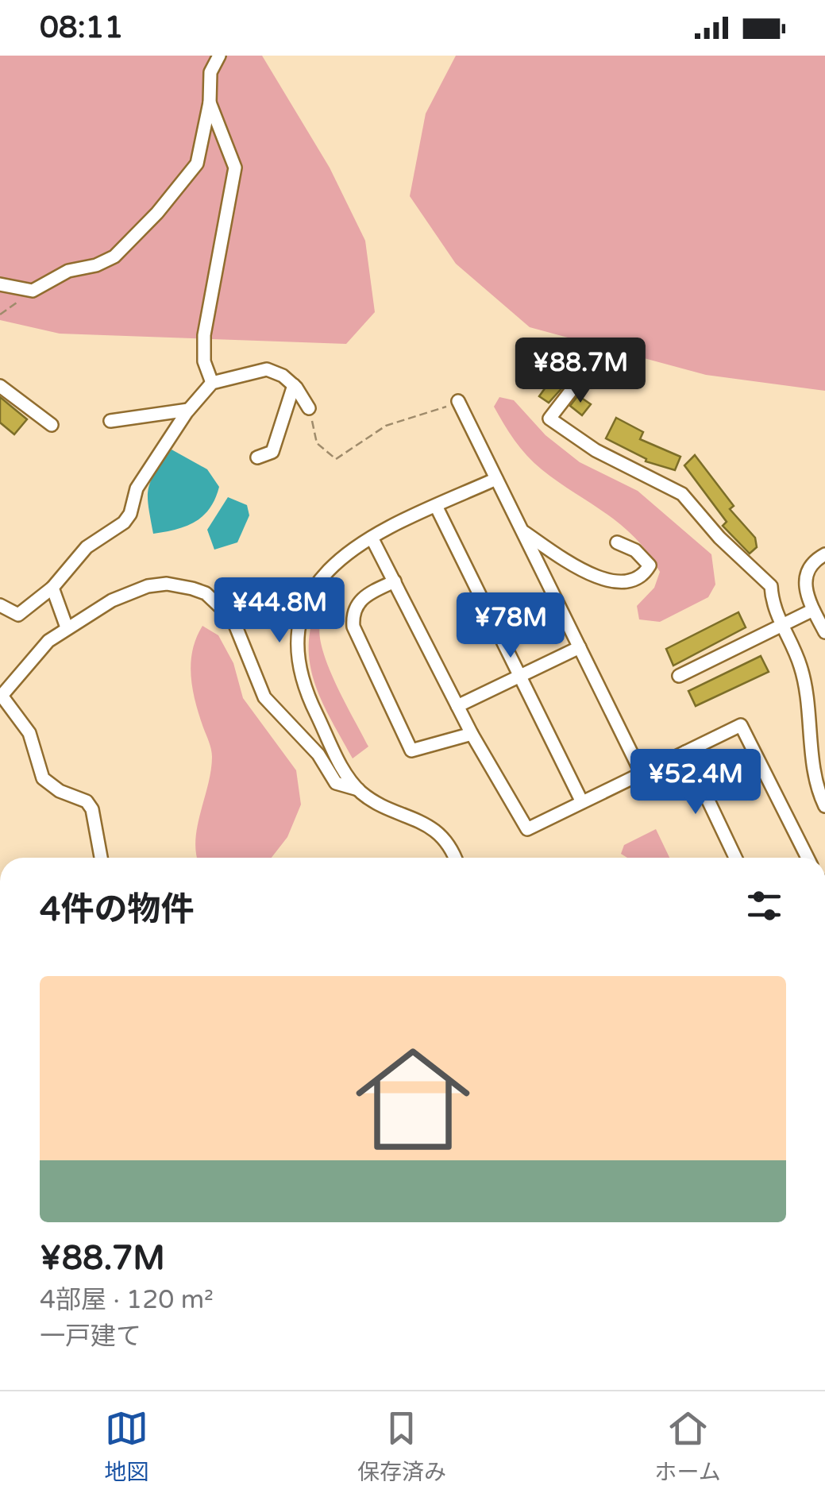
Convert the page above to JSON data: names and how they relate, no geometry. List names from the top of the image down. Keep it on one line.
{"page":{"status":"08:11","price":["¥88.7M","¥44.8M","¥78M","¥52.4M"],"heading":"4件の物件","list":[{"name":"¥88.7M","note":"4部屋 · 120 m² · 一戸建て"}],"tabs":["地図","保存済み","ホーム"]}}
